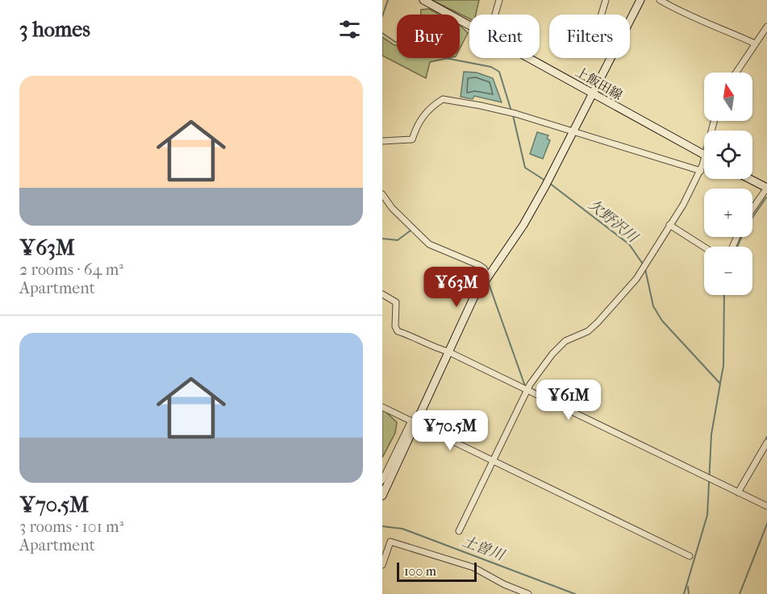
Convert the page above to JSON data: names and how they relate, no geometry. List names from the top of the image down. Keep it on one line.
{"streets":{"street":["上飯田線"]},"water":["欠野沢川","土曽川"],"scale_bar":"100 m","north":"top","page":{"heading":"3 homes","chip":["Buy","Rent","Filters"],"list":[{"name":"¥63M","note":"2 rooms · 64 m² · Apartment"},{"name":"¥70.5M","note":"3 rooms · 101 m² · Apartment"}],"map_buttons":["+","−"],"price":["¥63M","¥61M","¥70.5M"],"scale":"100 m"}}
